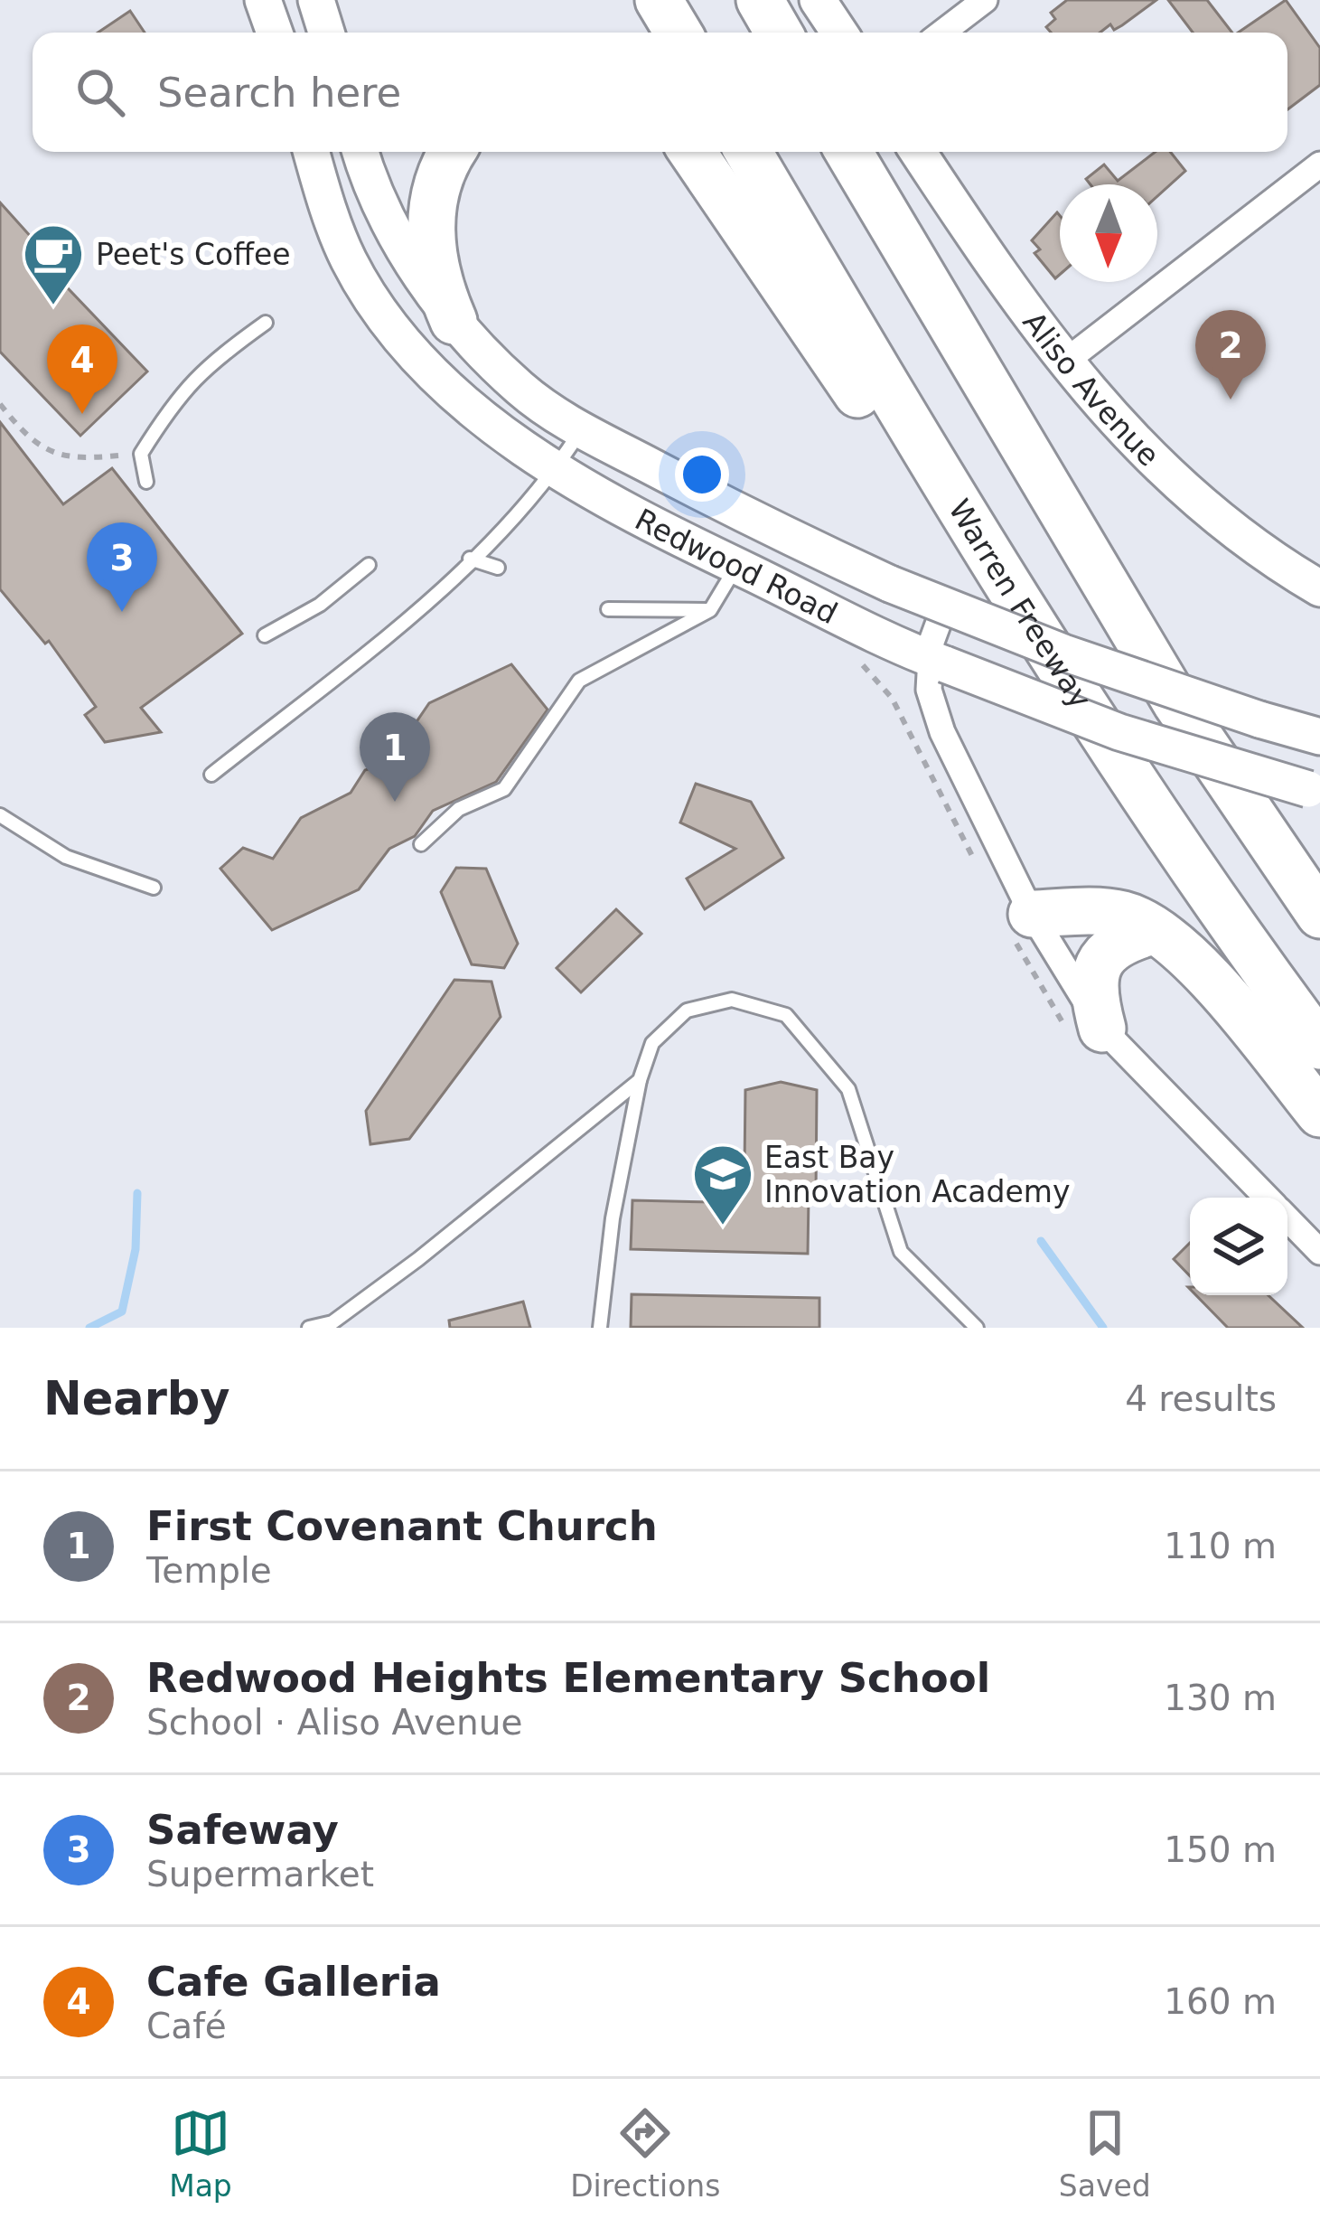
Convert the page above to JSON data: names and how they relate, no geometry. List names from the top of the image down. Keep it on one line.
{"streets":{"highway":["Warren Freeway"],"main road":["Aliso Avenue","Redwood Road"]},"places":{"cafe":["Peet's Coffee"],"school or university":["East Bay Innovation Academy"]},"north":"bottom","page":{"search":"Search here","pins":["2","4","3","1"],"heading":["Nearby","4 results"],"list":[{"mark":"1","name":"First Covenant Church","note":"Temple","value":"110 m"},{"mark":"2","name":"Redwood Heights Elementary School","note":"School · Aliso Avenue","value":"130 m"},{"mark":"3","name":"Safeway","note":"Supermarket","value":"150 m"},{"mark":"4","name":"Cafe Galleria","note":"Café","value":"160 m"}],"nav":["Map","Directions","Saved"]}}
